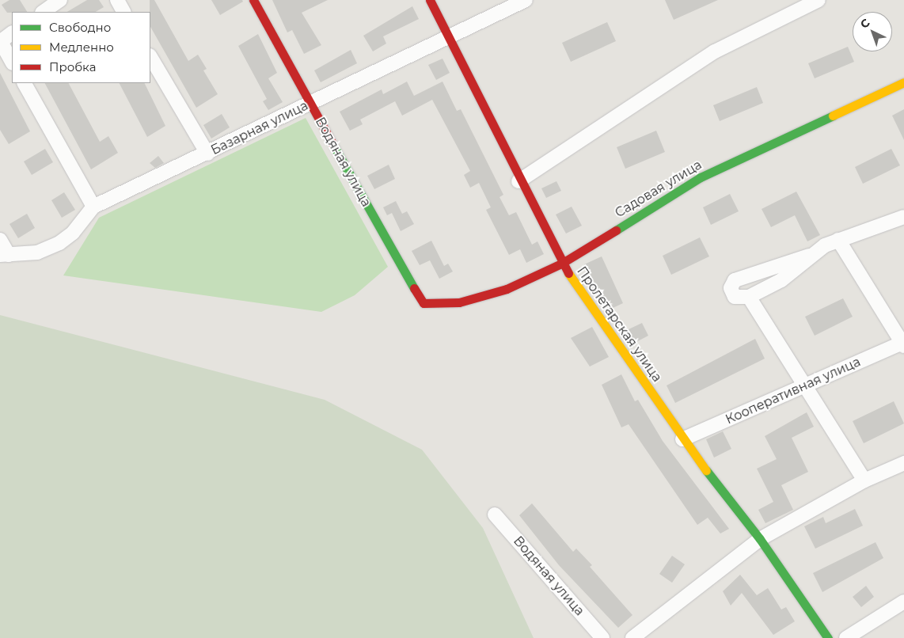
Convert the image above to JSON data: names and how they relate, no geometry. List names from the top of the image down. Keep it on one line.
{"streets":{"street":["Базарная улица","Водяная улица","Садовая улица","Пролетарская улица","Кооперативная улица"]},"crossings":[["Базарная улица","Водяная улица"],["Базарная улица","Пролетарская улица"],["Водяная улица","Садовая улица"],["Садовая улица","Пролетарская улица"],["Пролетарская улица","Кооперативная улица"]],"legend":["Свободно","Медленно","Пробка"],"north":"top left"}
